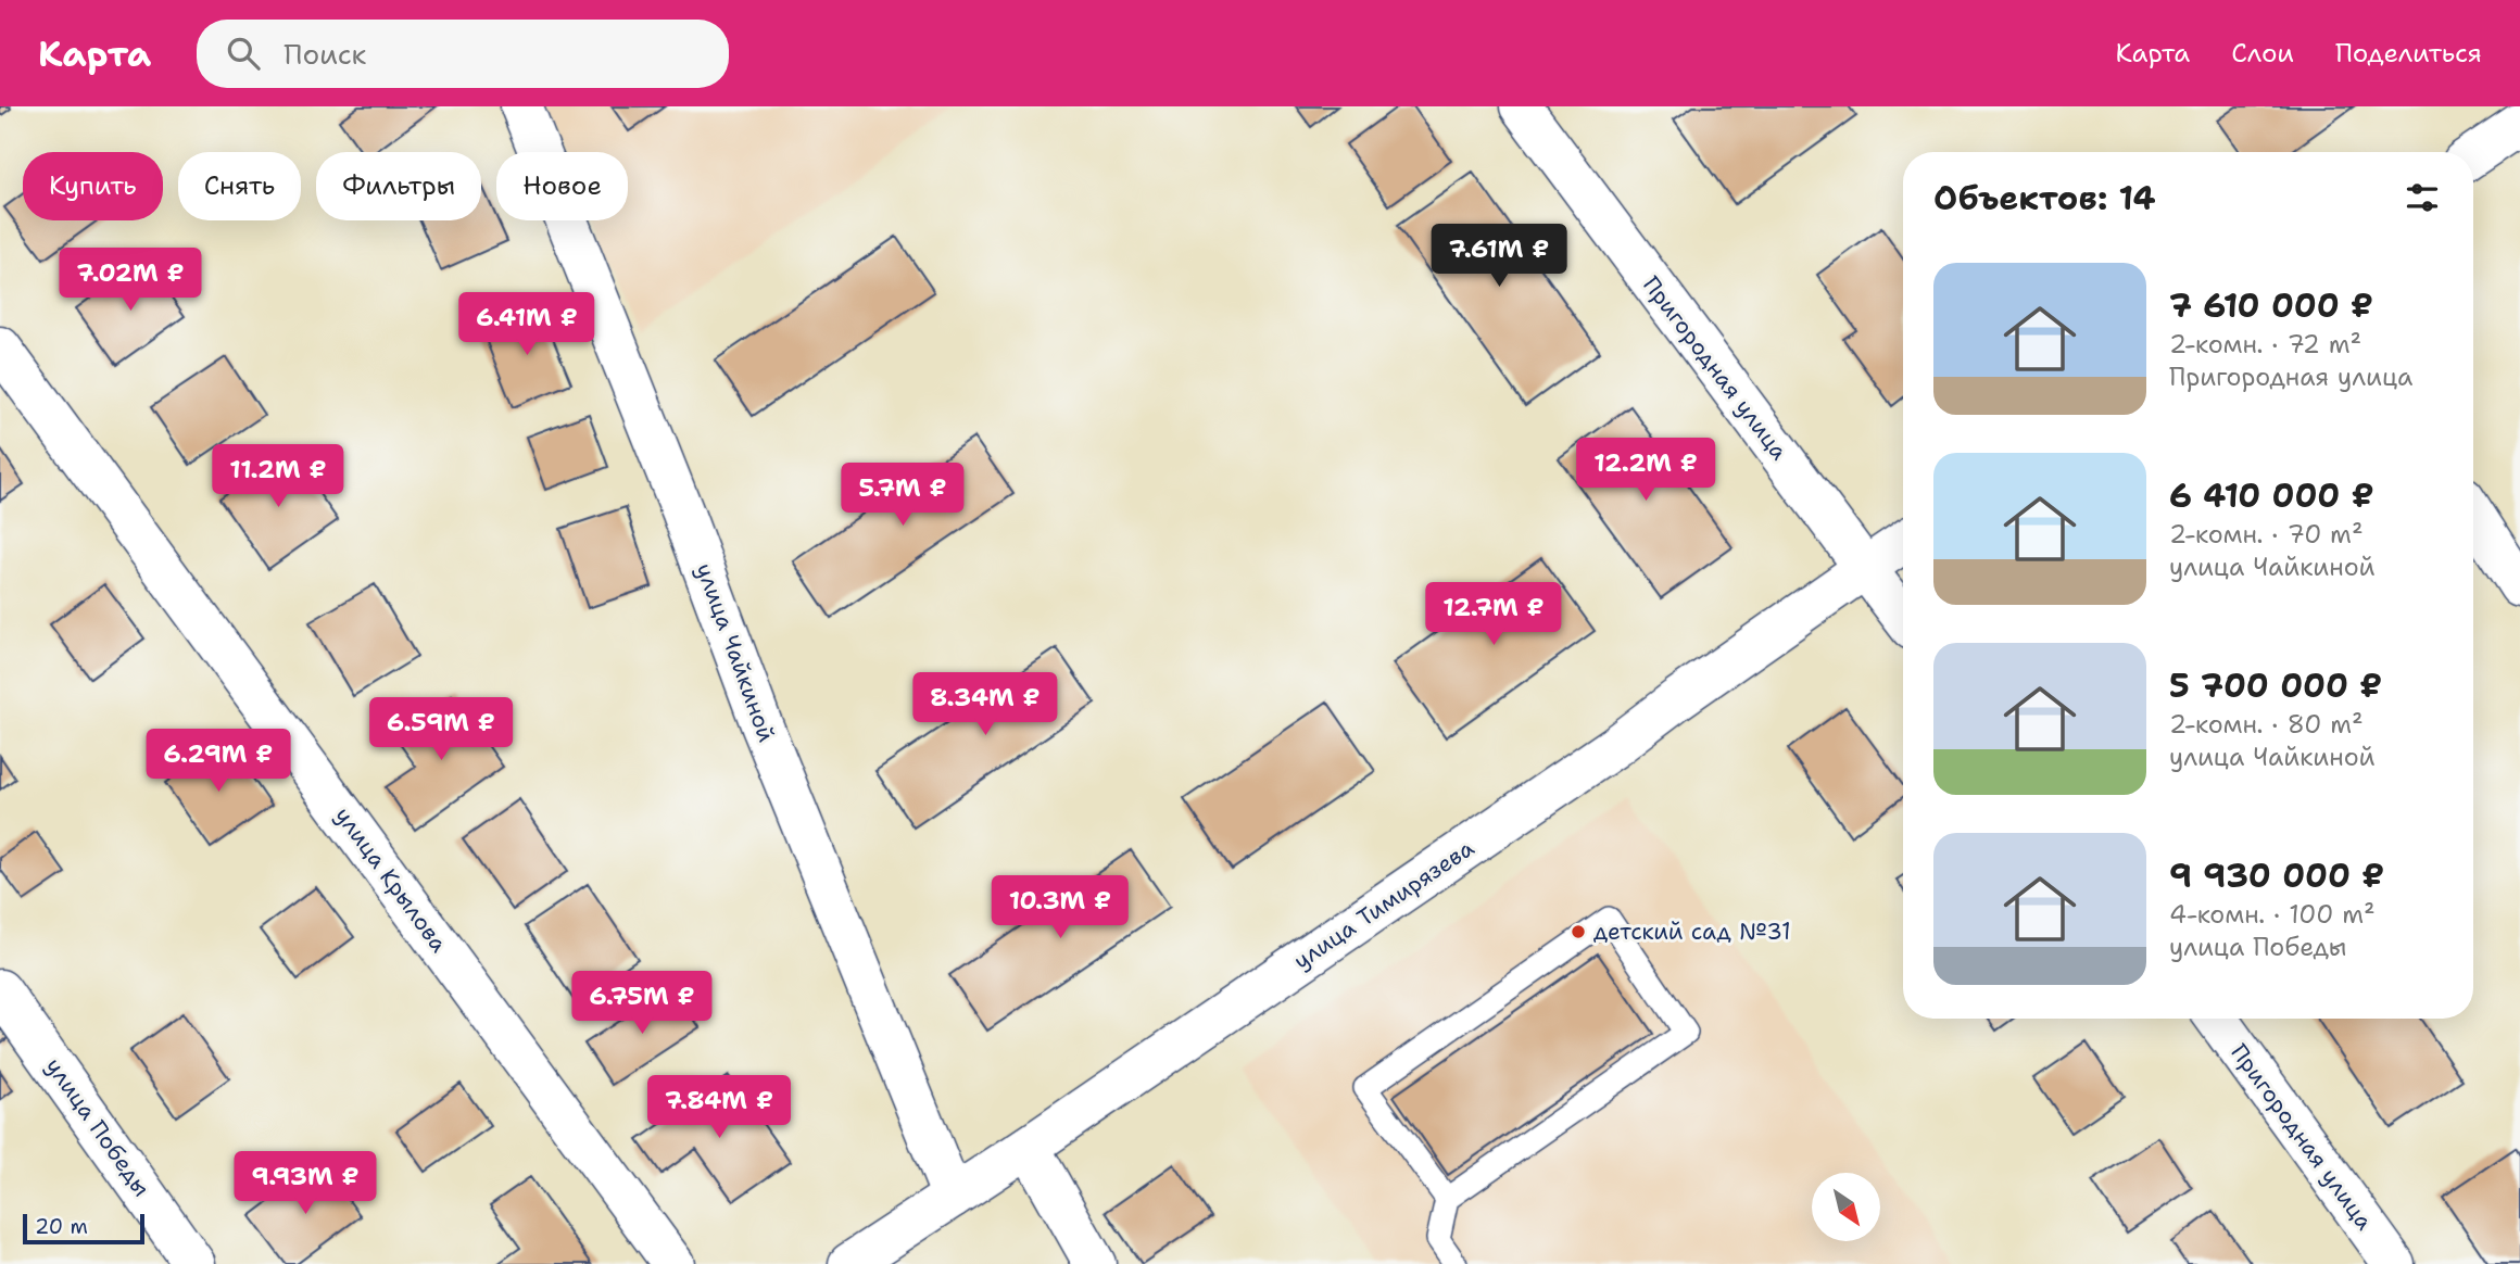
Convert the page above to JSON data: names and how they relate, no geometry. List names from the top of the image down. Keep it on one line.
{"streets":{"street":["Пригородная улица","улица Чайкиной","улица Крылова","улица Тимирязева","улица Победы"]},"crossings":[["Пригородная улица","улица Тимирязева"],["улица Чайкиной","улица Тимирязева"]],"places":["детский сад №31"],"scale_bar":"20 m","north":"bottom right","page":{"header":"Карта","search":"Поиск","nav":["Карта","Слои","Поделиться"],"chip":["Купить","Снять","Фильтры","Новое"],"heading":"Объектов: 14","price":["7.61M ₽","7.02M ₽","6.41M ₽","12.2M ₽","11.2M ₽","5.7M ₽","12.7M ₽","8.34M ₽","6.59M ₽","6.29M ₽","10.3M ₽","6.75M ₽","7.84M ₽","9.93M ₽"],"list":[{"name":"7 610 000 ₽","note":"2-комн. · 72 m² · Пригородная улица"},{"name":"6 410 000 ₽","note":"2-комн. · 70 m² · улица Чайкиной"},{"name":"5 700 000 ₽","note":"2-комн. · 80 m² · улица Чайкиной"},{"name":"9 930 000 ₽","note":"4-комн. · 100 m² · улица Победы"}],"scale":"20 m"}}
